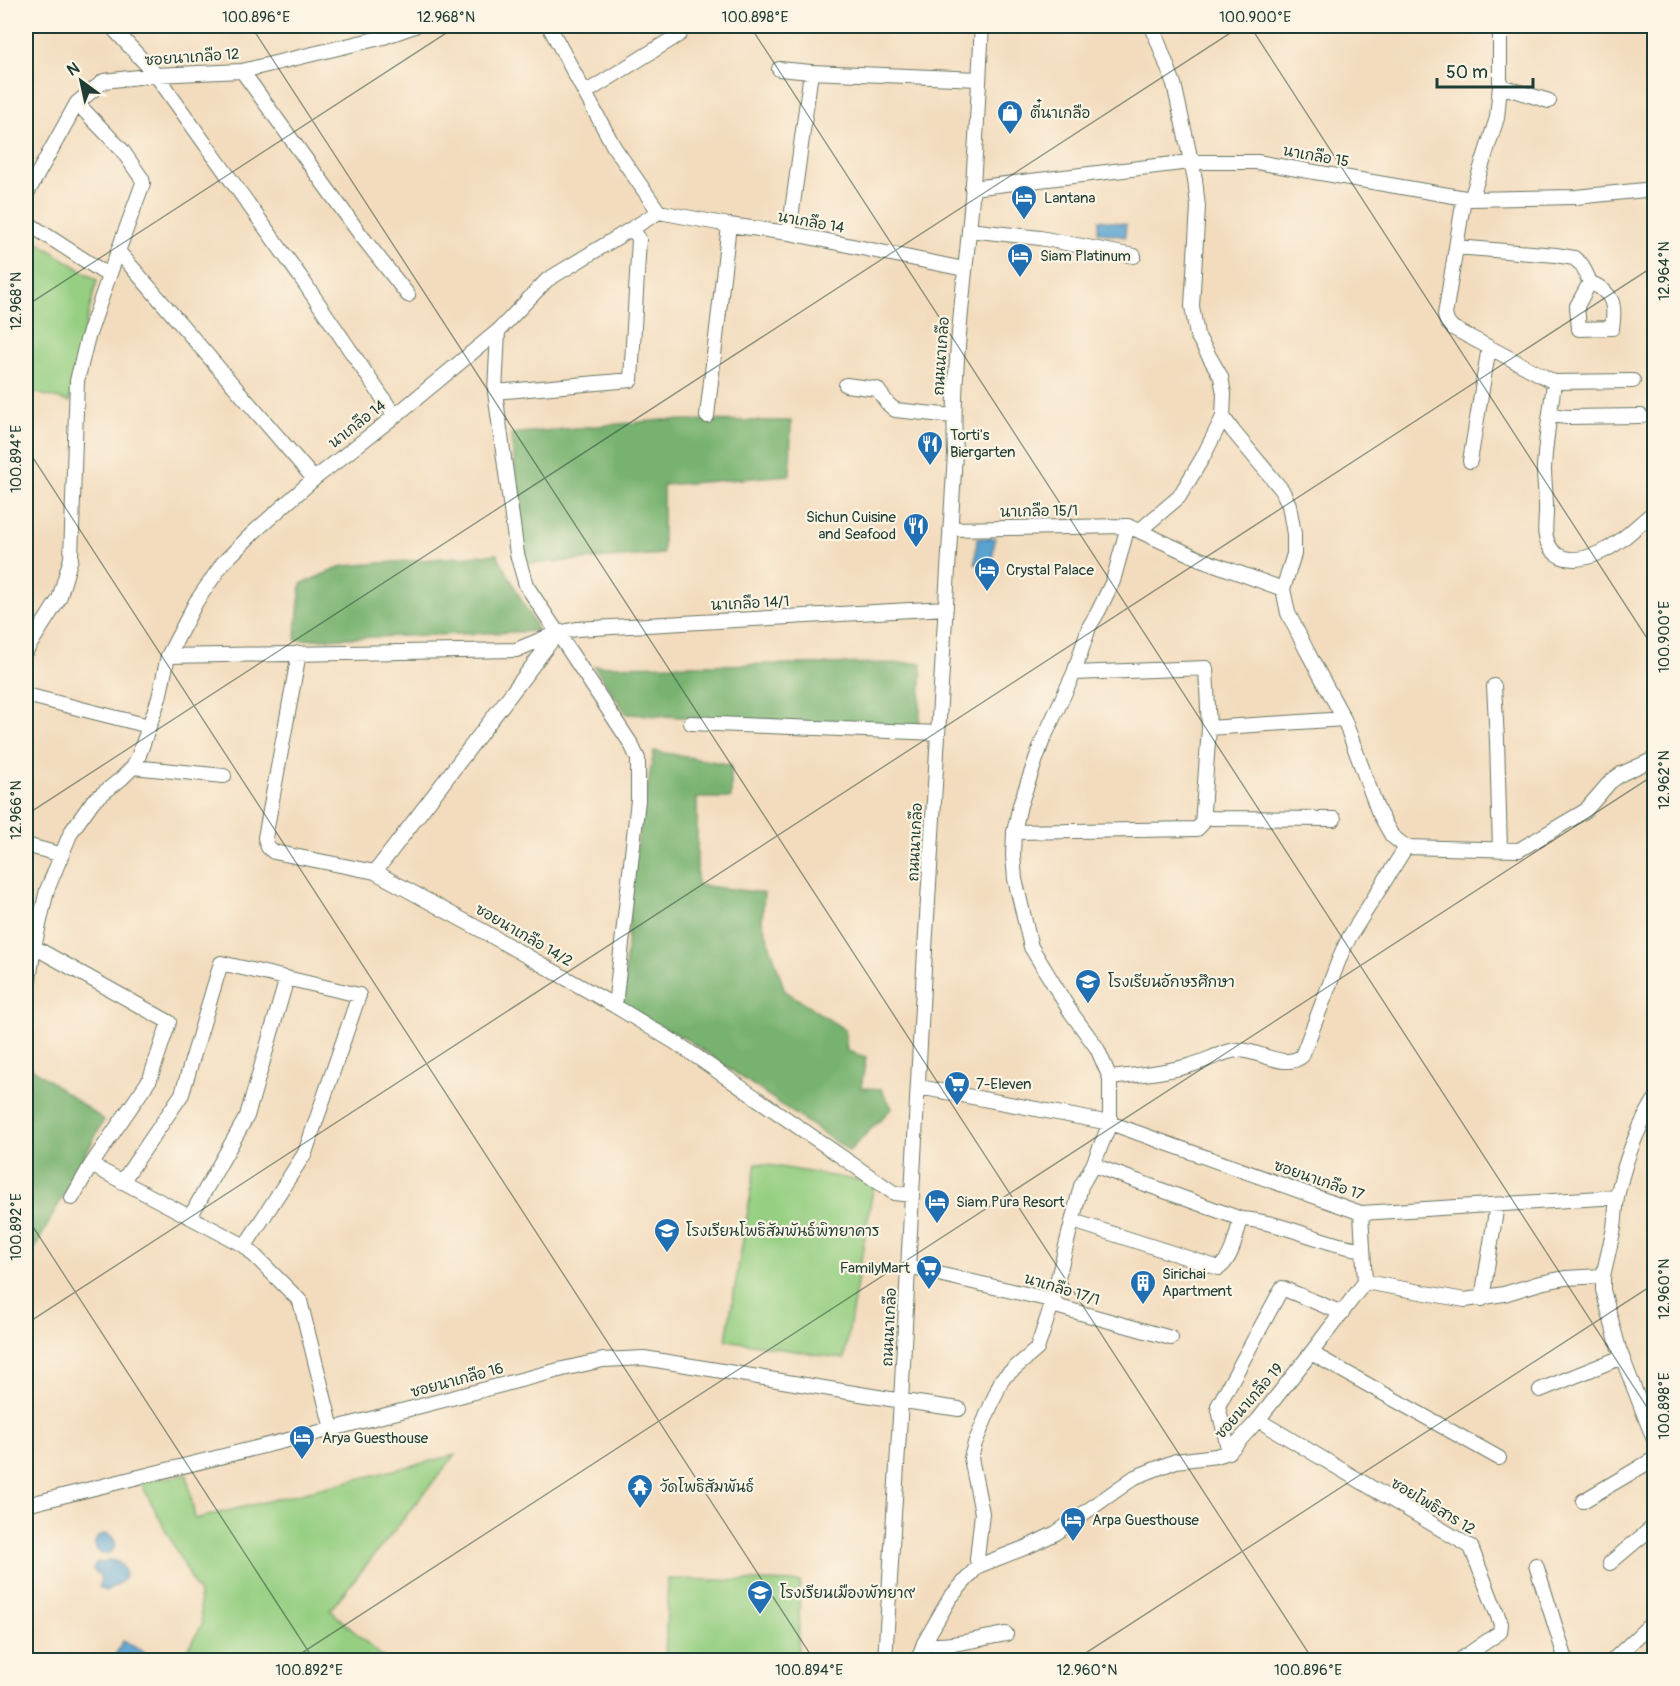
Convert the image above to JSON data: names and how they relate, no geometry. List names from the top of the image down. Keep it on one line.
{"streets":{"street":["ซอยนาเกลือ 12","นาเกลือ 15","นาเกลือ 14","ถนนนาเกลือ","นาเกลือ 15/1","นาเกลือ 14/1","ซอยนาเกลือ 14/2","ซอยนาเกลือ 17","นาเกลือ 17/1","ซอยนาเกลือ 16","ซอยนาเกลือ 19","ซอยโพธิสาร 12"]},"crossings":[["นาเกลือ 15","ถนนนาเกลือ"],["นาเกลือ 14","ถนนนาเกลือ"],["นาเกลือ 14","นาเกลือ 14/1"],["ถนนนาเกลือ","นาเกลือ 15/1"],["ถนนนาเกลือ","นาเกลือ 14/1"],["ถนนนาเกลือ","ซอยนาเกลือ 14/2"],["ถนนนาเกลือ","ซอยนาเกลือ 17"],["ถนนนาเกลือ","นาเกลือ 17/1"],["ถนนนาเกลือ","ซอยนาเกลือ 16"],["นาเกลือ 14/1","ซอยนาเกลือ 14/2"],["ซอยนาเกลือ 19","ซอยโพธิสาร 12"]],"places":{"shop":["ตี๋นาเกลือ"],"hotel":["Lantana","Siam Platinum","Crystal Palace","Siam Pura Resort","Arya Guesthouse","Arpa Guesthouse"],"restaurant":["Torti's Biergarten","Sichun Cuisine and Seafood"],"school or university":["โรงเรียนอักษรศึกษา","โรงเรียนโพธิสัมพันธ์พิทยาคาร","โรงเรียนเมืองพัทยา๙"],"supermarket":["7-Eleven","FamilyMart"],"building":["Sirichai Apartment"],"temple":["วัดโพธิสัมพันธ์"]},"scale_bar":"50 m","north":"top left","coordinates":["100.896°E","12.968°N","100.898°E","100.900°E","12.964°N","100.894°E","12.962°N","12.966°N","100.892°E","12.960°N"]}
